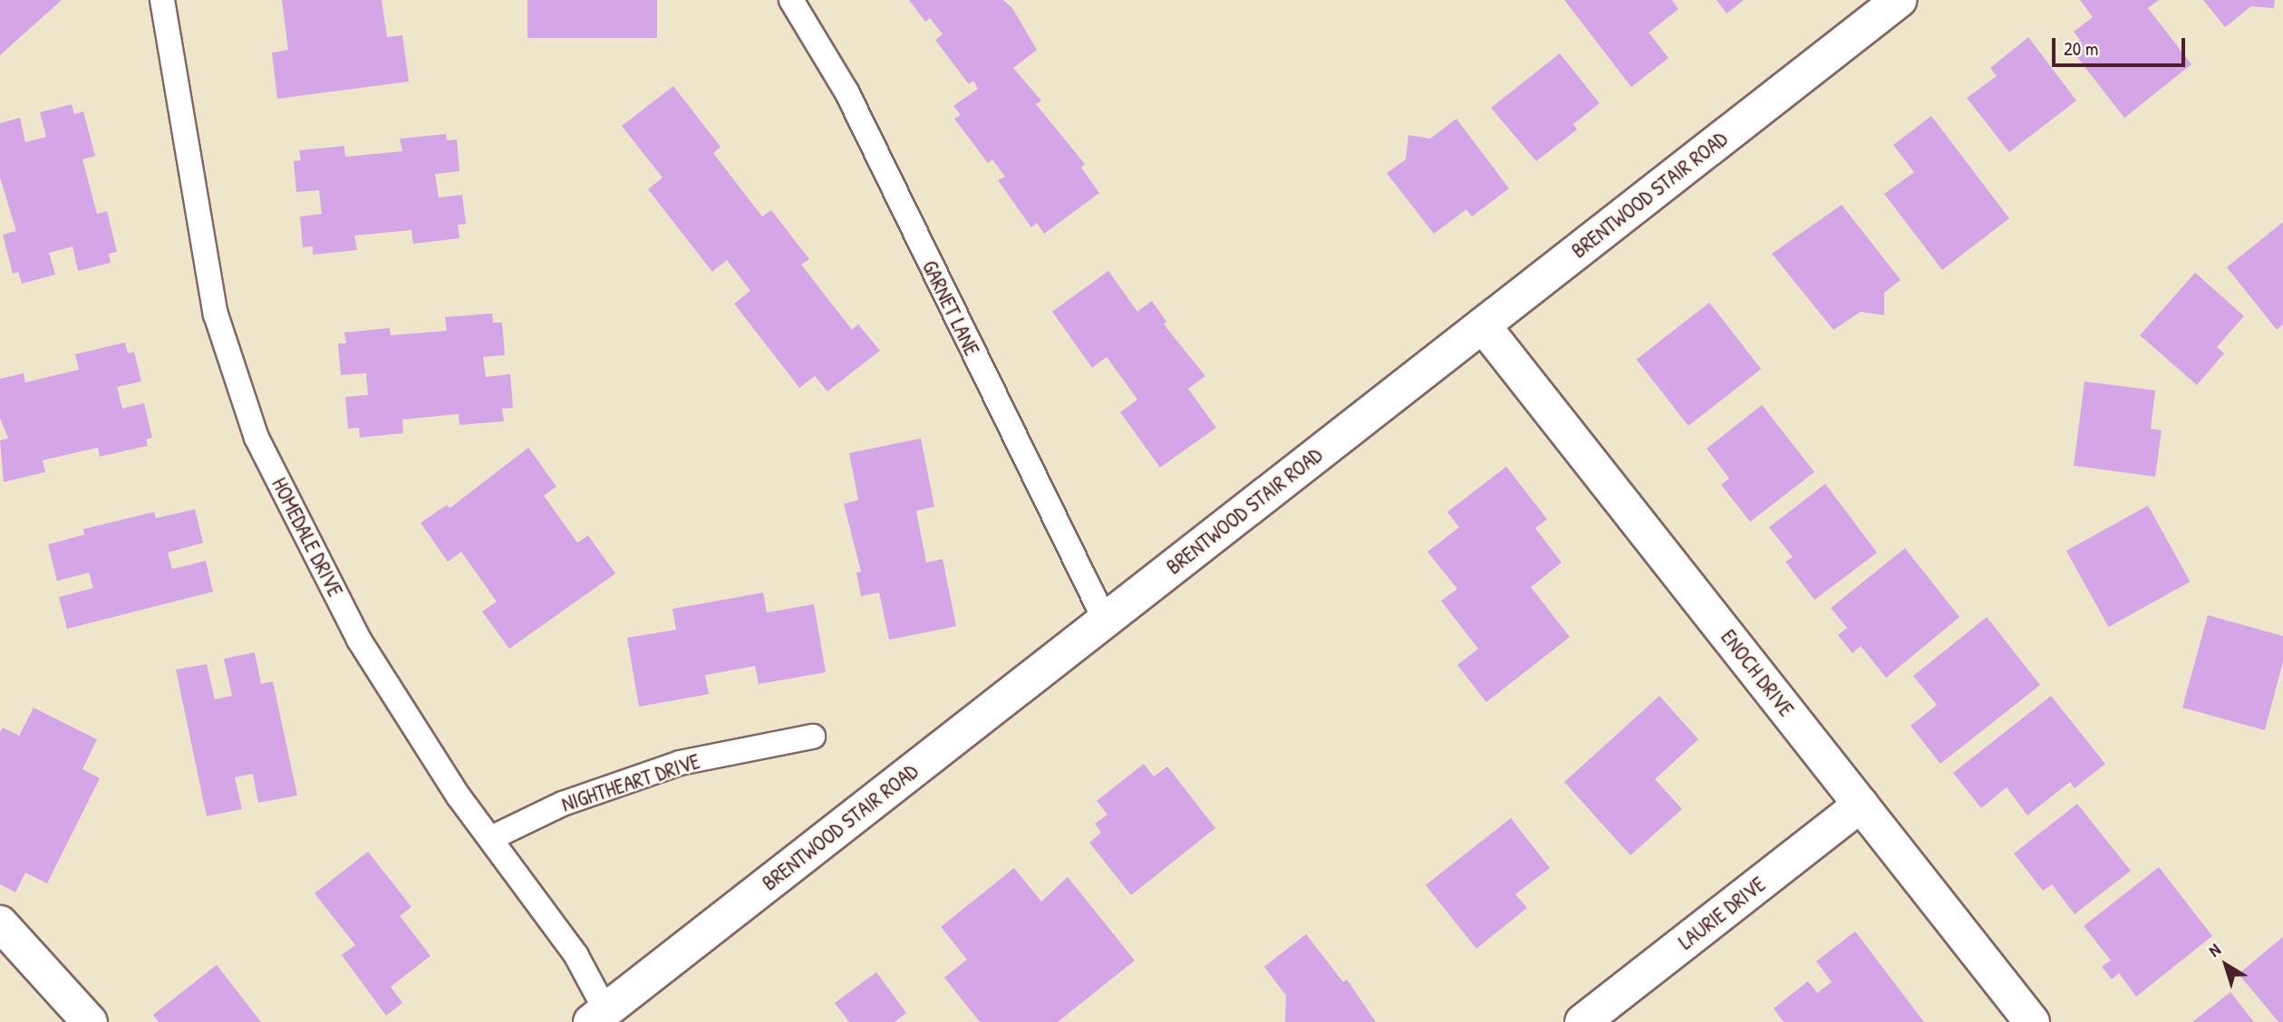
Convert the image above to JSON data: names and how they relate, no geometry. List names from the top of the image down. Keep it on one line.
{"streets":{"main road":["BRENTWOOD STAIR ROAD","ENOCH DRIVE","LAURIE DRIVE"],"lane":["GARNET LANE","HOMEDALE DRIVE","NIGHTHEART DRIVE"]},"crossings":[["BRENTWOOD STAIR ROAD","GARNET LANE"],["BRENTWOOD STAIR ROAD","HOMEDALE DRIVE"],["BRENTWOOD STAIR ROAD","ENOCH DRIVE"],["HOMEDALE DRIVE","NIGHTHEART DRIVE"],["ENOCH DRIVE","LAURIE DRIVE"]],"scale_bar":"20 m","north":"top left"}
